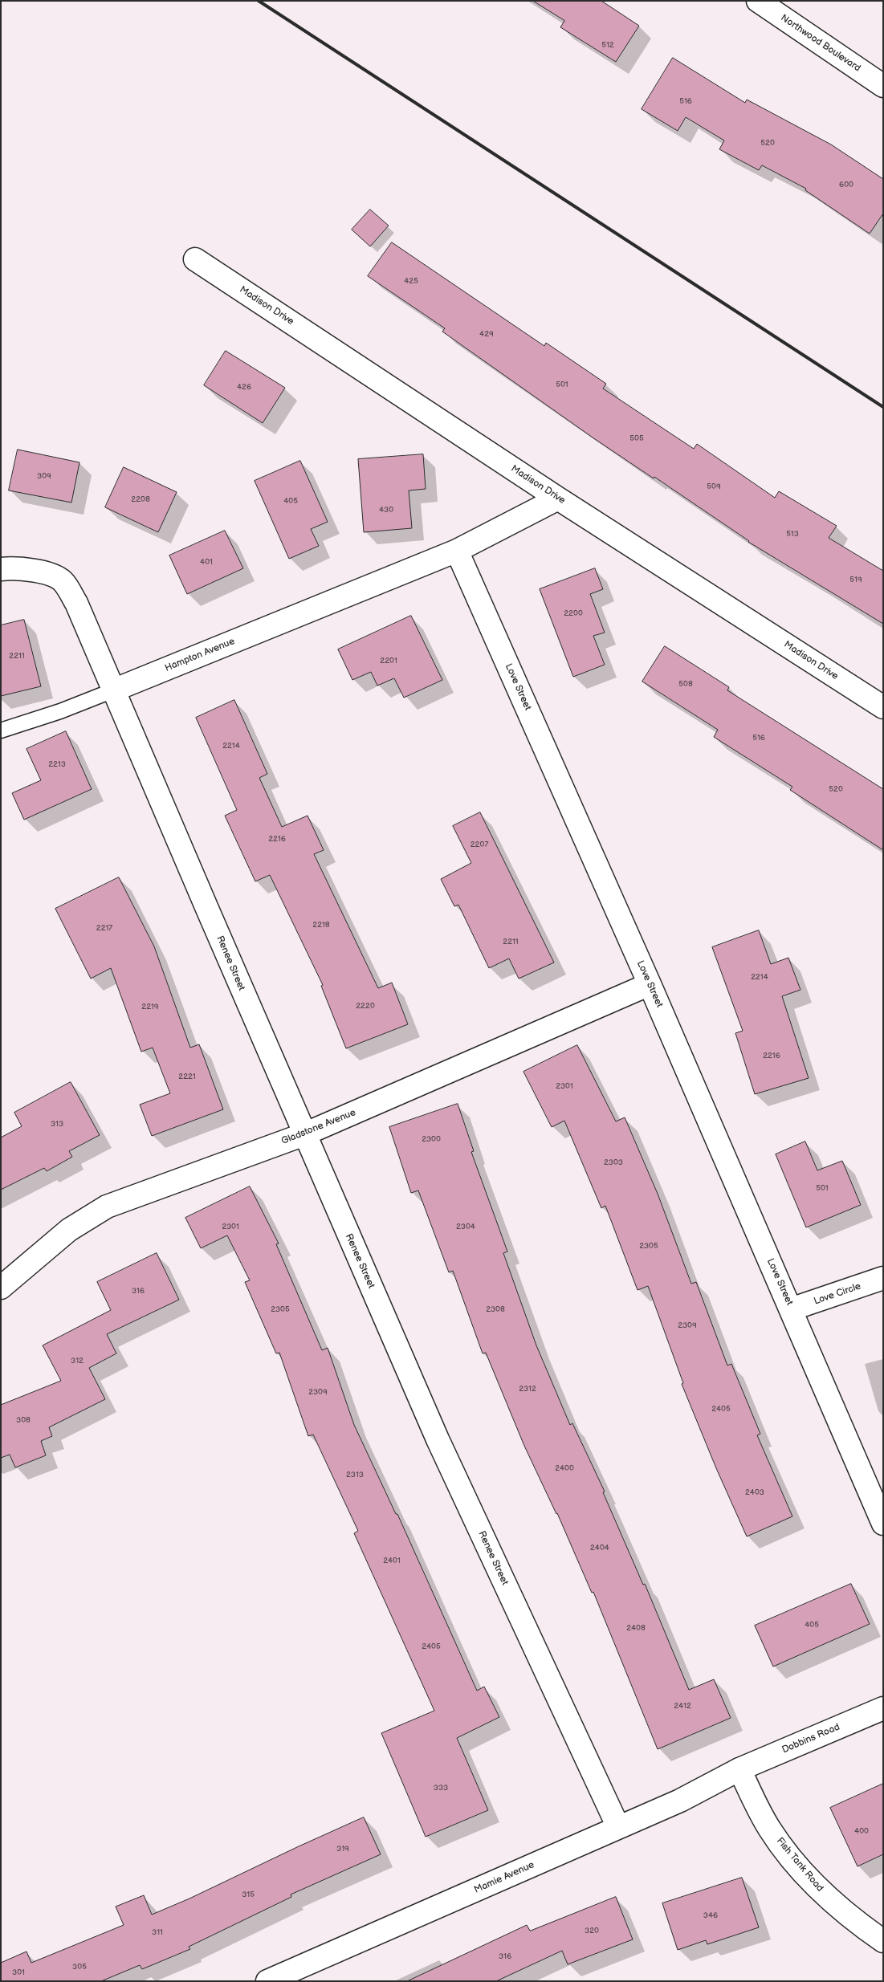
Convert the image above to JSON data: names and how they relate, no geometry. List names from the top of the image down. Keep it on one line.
{"streets":{"street":["Northwood Boulevard","Madison Drive","Hampton Avenue","Love Street","Renee Street","Gladstone Avenue","Love Circle","Dobbins Road","Fish Tank Road","Mamie Avenue"]},"crossings":[["Hampton Avenue","Love Street"],["Hampton Avenue","Renee Street"],["Love Street","Gladstone Avenue"],["Love Street","Love Circle"],["Renee Street","Gladstone Avenue"],["Renee Street","Mamie Avenue"],["Dobbins Road","Fish Tank Road"],["Dobbins Road","Mamie Avenue"],["Fish Tank Road","Mamie Avenue"]],"house_numbers":["512","516","520","600","425","429","501","426","505","309","509","2208","405","430","513","401","519","2200","2211","2201","508","516","2214","2213","520","2216","2207","2218","2217","2211","2214","2220","2219","2216","2221","2301","313","2300","2303","501","2301","2304","2305","316","2305","2308","2309","312","2312","2309","2405","308","2400","2313","2403","2404","2401","405","2408","2405","2412","333","400","319","315","346","320","311","316","305","301"]}
